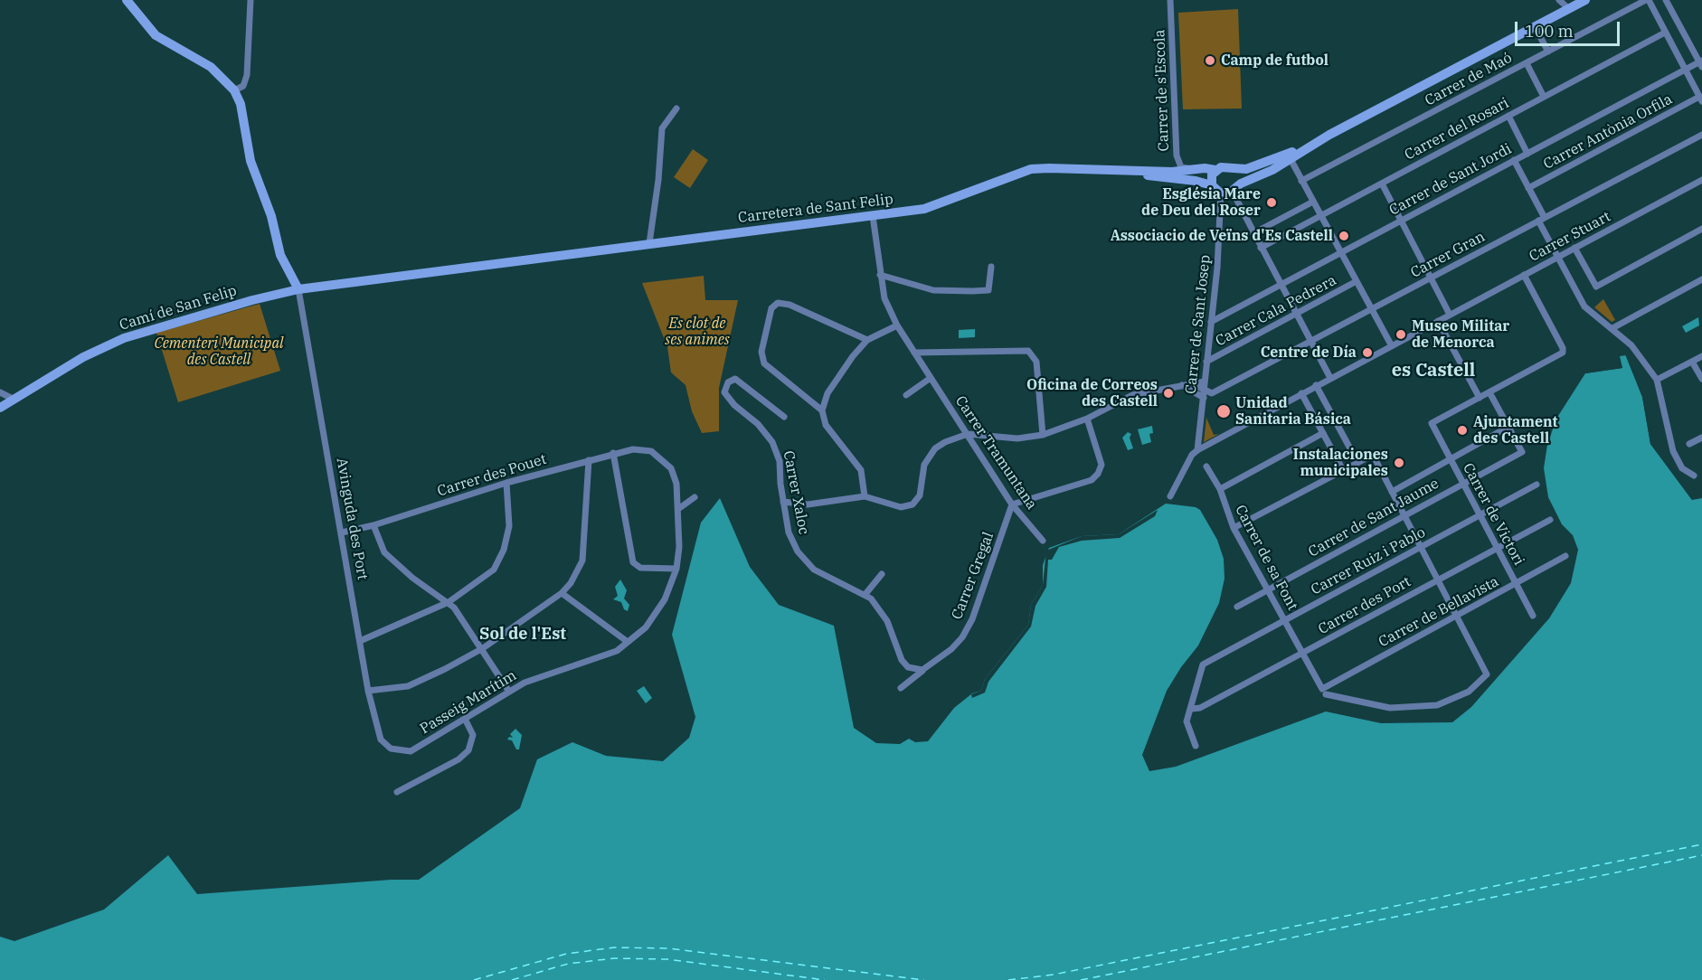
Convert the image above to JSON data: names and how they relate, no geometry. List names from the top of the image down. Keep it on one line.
{"streets":{"main road":["Carretera de Sant Felip","Camí de San Felip"],"street":["Carrer de Maó","Carrer de s'Escola","Carrer del Rosari","Carrer Antònia Orfila","Carrer de Sant Jordi","Carrer Stuart","Carrer Gran","Carrer Cala Pedrera","Carrer de Sant Josep","Carrer Tramuntana","Carrer des Pouet","Carrer Xaloc","Carrer de Victori","Carrer de Sant Jaume","Avinguda des Port","Carrer de sa Font","Carrer Ruiz i Pablo","Carrer Gregal","Carrer des Port","Carrer de Bellavista","Passeig Marítim"]},"crossings":[["Carrer de s'Escola","Carretera de Sant Felip"],["Carrer de Sant Jordi","Carrer de Sant Josep"],["Carretera de Sant Felip","Camí de San Felip"],["Carretera de Sant Felip","Carrer de Sant Josep"],["Carretera de Sant Felip","Carrer Tramuntana"],["Carrer Gran","Carrer de Sant Josep"],["Camí de San Felip","Avinguda des Port"],["Carrer Cala Pedrera","Carrer de Sant Josep"],["Carrer Tramuntana","Carrer Gregal"],["Carrer des Pouet","Avinguda des Port"],["Carrer des Pouet","Passeig Marítim"],["Carrer Xaloc","Carrer Gregal"],["Carrer de Victori","Carrer de Sant Jaume"],["Carrer de Victori","Carrer Ruiz i Pablo"],["Carrer de Victori","Carrer des Port"],["Carrer de Victori","Carrer de Bellavista"],["Carrer de Sant Jaume","Carrer de sa Font"],["Avinguda des Port","Passeig Marítim"],["Carrer de sa Font","Carrer Ruiz i Pablo"],["Carrer de sa Font","Carrer des Port"],["Carrer de sa Font","Carrer de Bellavista"],["Carrer Ruiz i Pablo","Carrer des Port"]],"districts":["es Castell","Sol de l'Est"],"parks":["Es clot de ses animes","Cementeri Municipal des Castell"],"places":["Camp de futbol","Església Mare de Deu del Roser","Associacio de Veïns d'Es Castell","Museo Militar de Menorca","Centre de Día","Oficina de Correos des Castell","Unidad Sanitaria Básica","Ajuntament des Castell","Instalaciones municipales"],"scale_bar":"100 m"}
